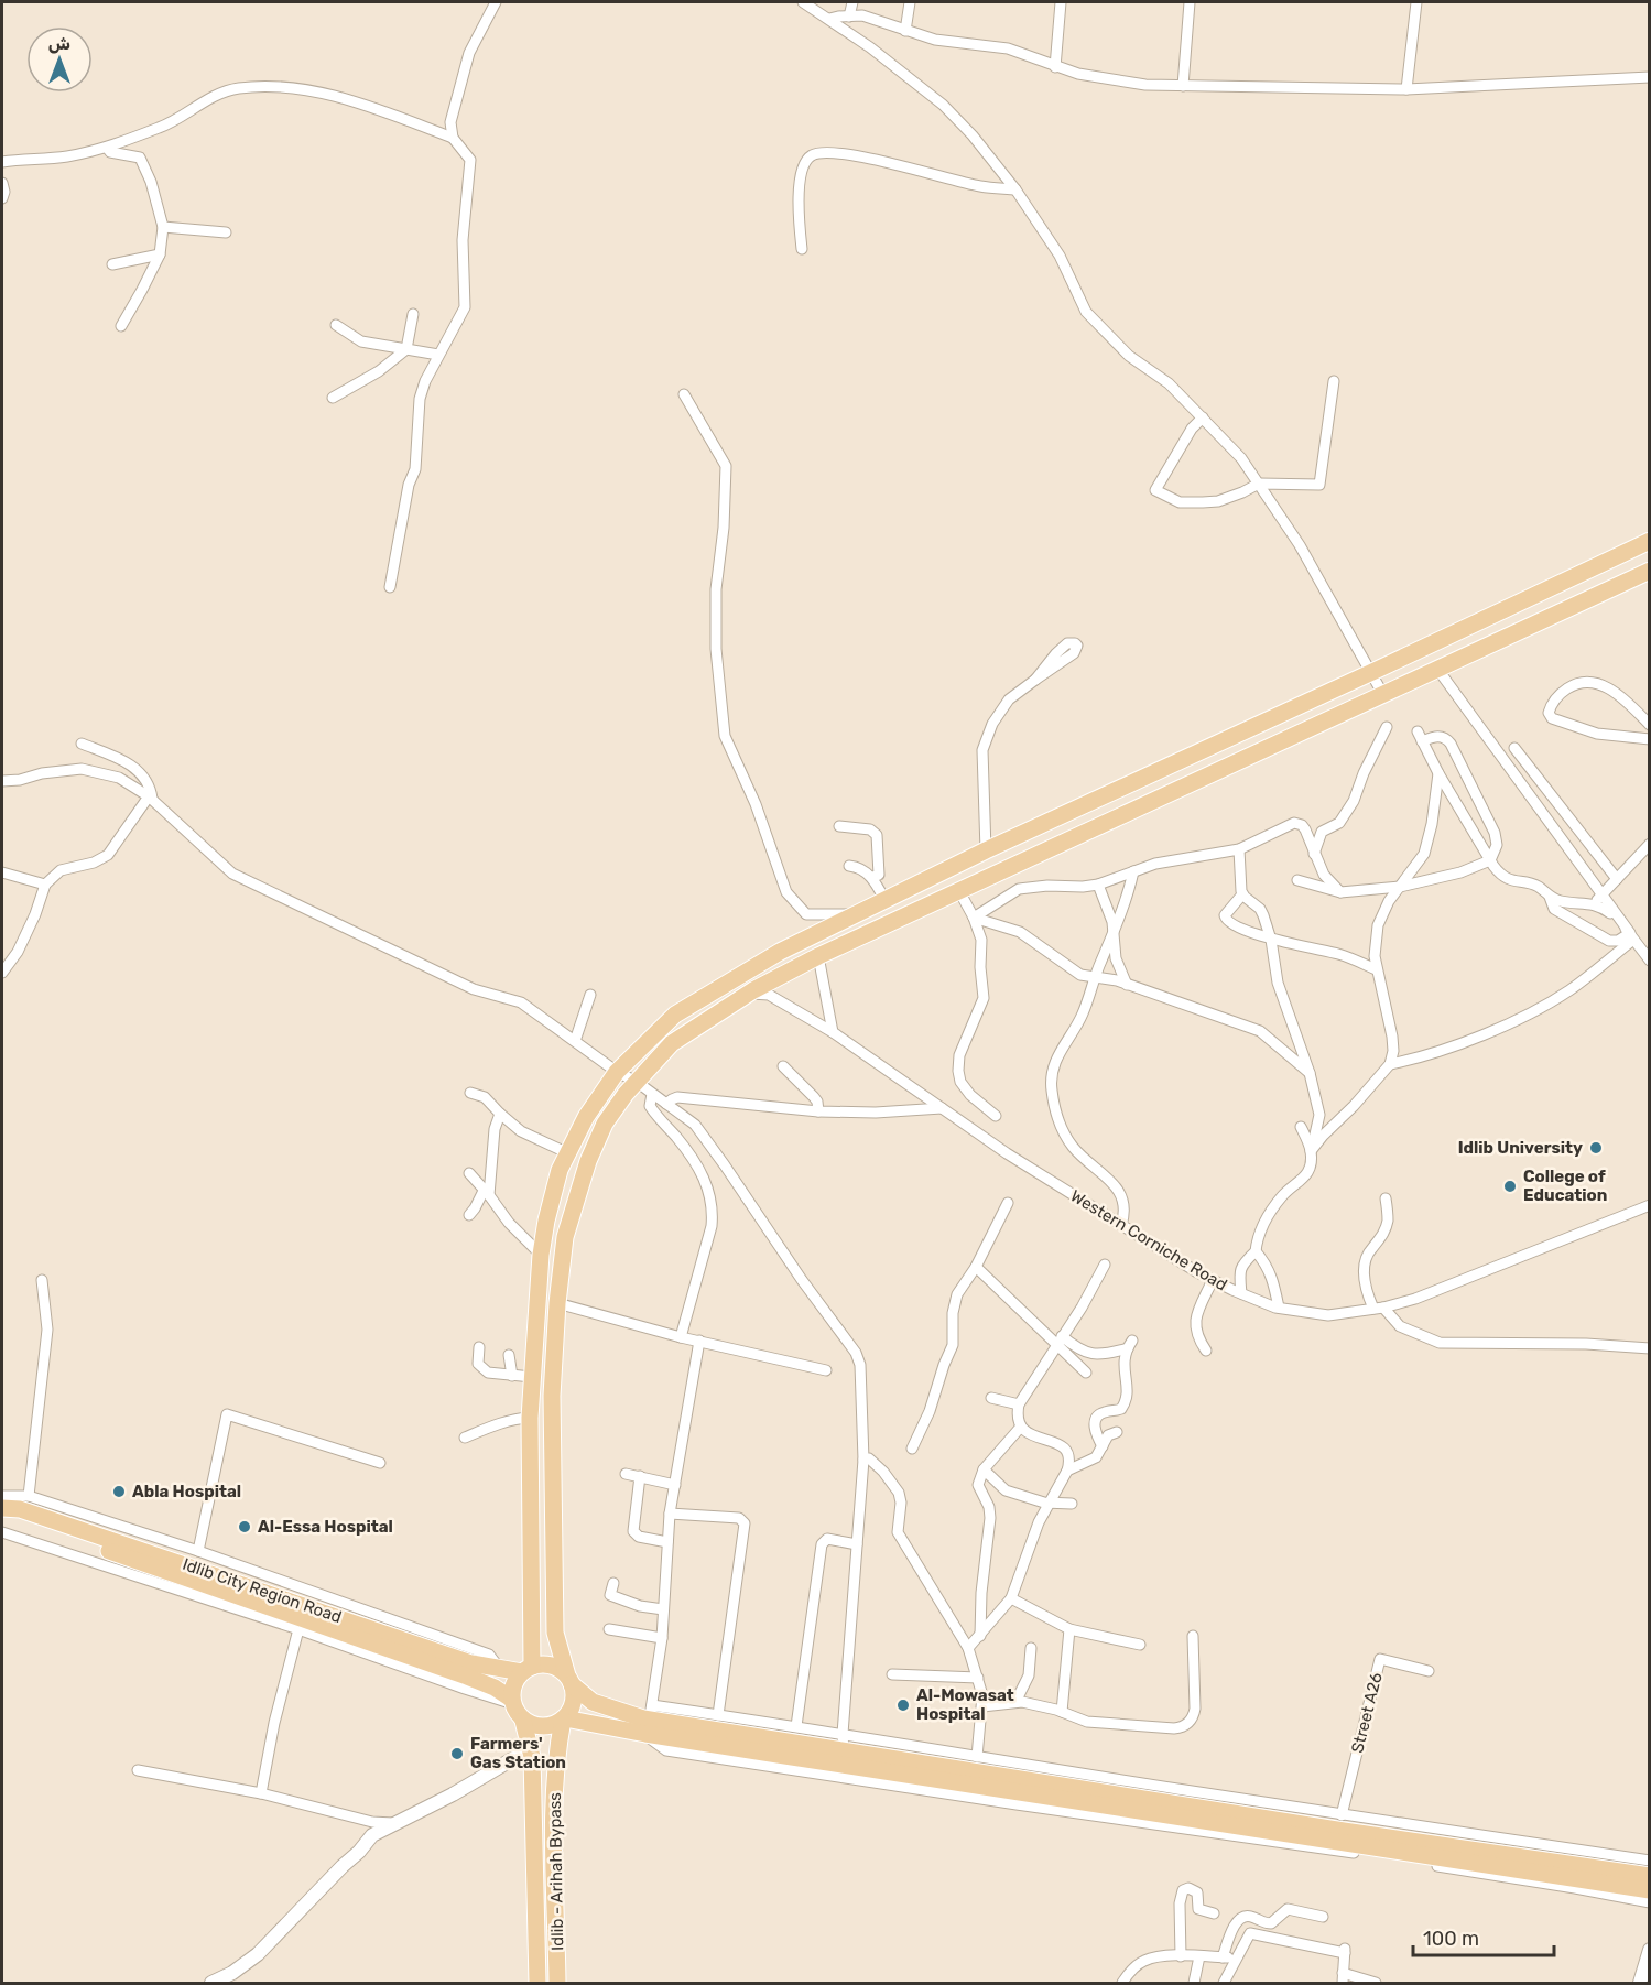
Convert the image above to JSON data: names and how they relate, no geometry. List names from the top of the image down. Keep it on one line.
{"streets":{"main road":["Idlib City Region Road","Idlib - Arihah Bypass"],"street":["Western Corniche Road","Street A26"]},"crossings":[["Idlib City Region Road","Idlib - Arihah Bypass"]],"places":["Idlib University","College of Education","Abla Hospital","Al-Essa Hospital","Al-Mowasat Hospital","Farmers' Gas Station"],"scale_bar":"100 m","north":"top"}
